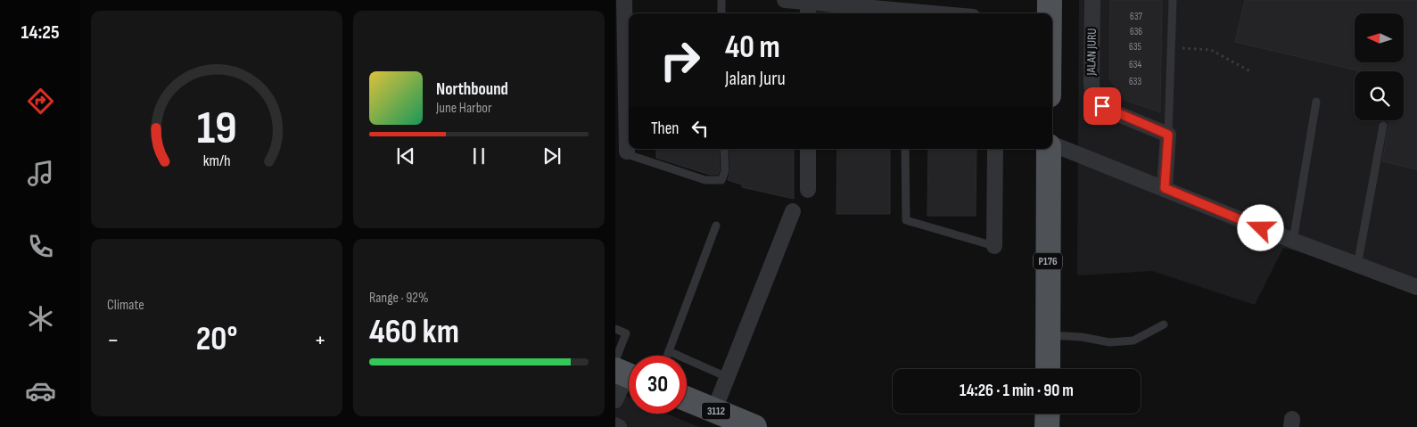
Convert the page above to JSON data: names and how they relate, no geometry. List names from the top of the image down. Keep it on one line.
{"streets":{"main road":["P176","3112"],"street":["JALAN JURU"]},"house_numbers":["637","636","635","634","633"],"north":"left","page":{"tabs":"14:25","turn":["40 m","Jalan Juru"],"song":["Northbound","June Harbor"],"then":"Then","tile":["Climate",["Range · 92%","460 km"]],"heat":["−","20°","+"],"limit":"30","trip":"14:26 · 1 min · 90 m","gauge":["19","km/h"]}}
